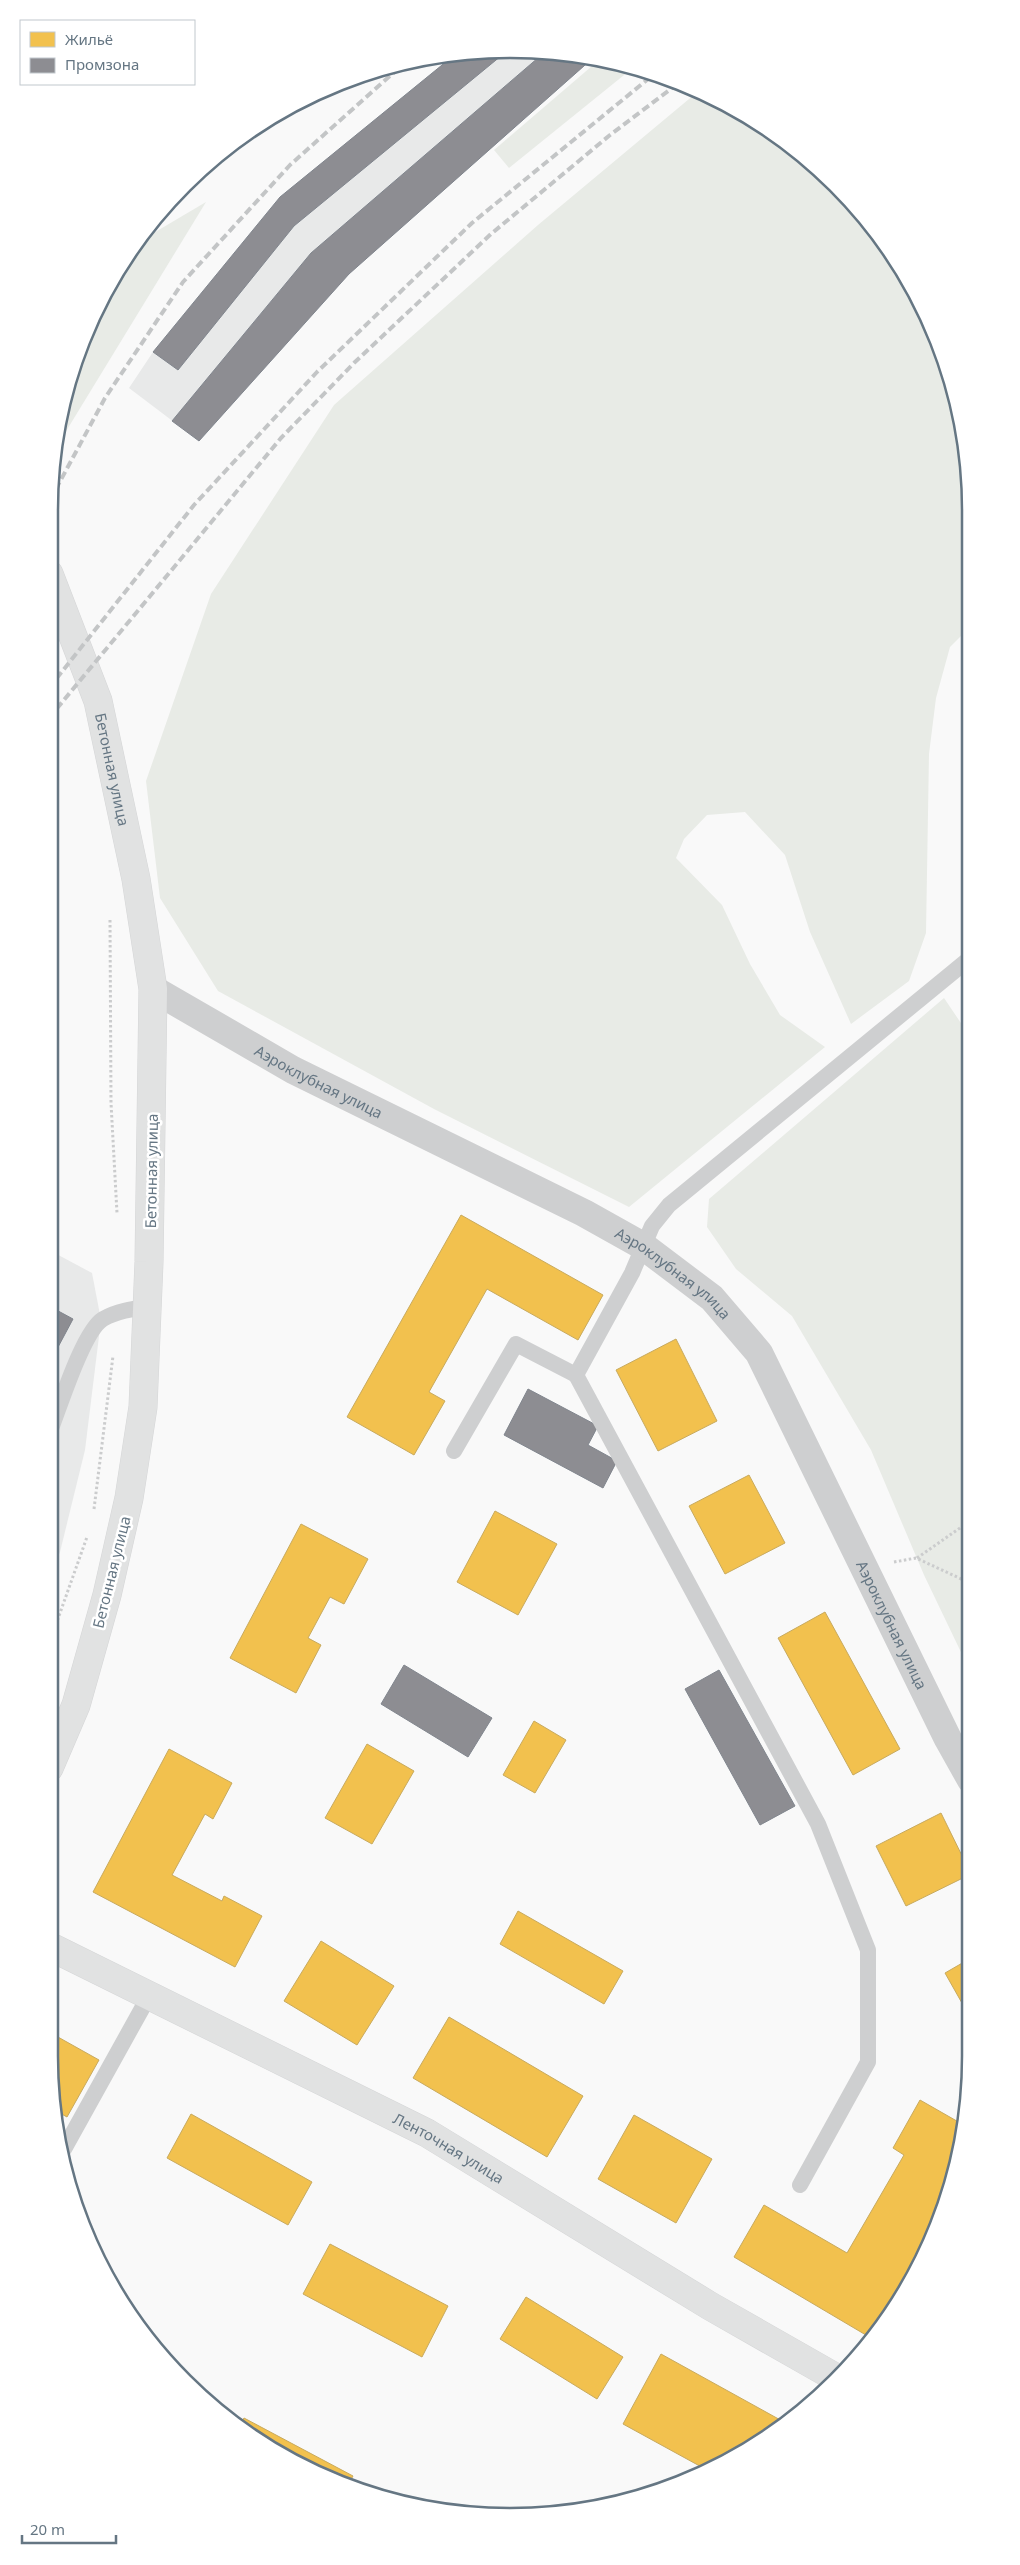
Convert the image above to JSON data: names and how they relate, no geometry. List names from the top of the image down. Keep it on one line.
{"streets":{"street":["Бетонная улица","Аэроклубная улица","Ленточная улица"]},"crossings":[["Бетонная улица","Аэроклубная улица"]],"legend":["Жильё","Промзона"],"scale_bar":"20 m"}
